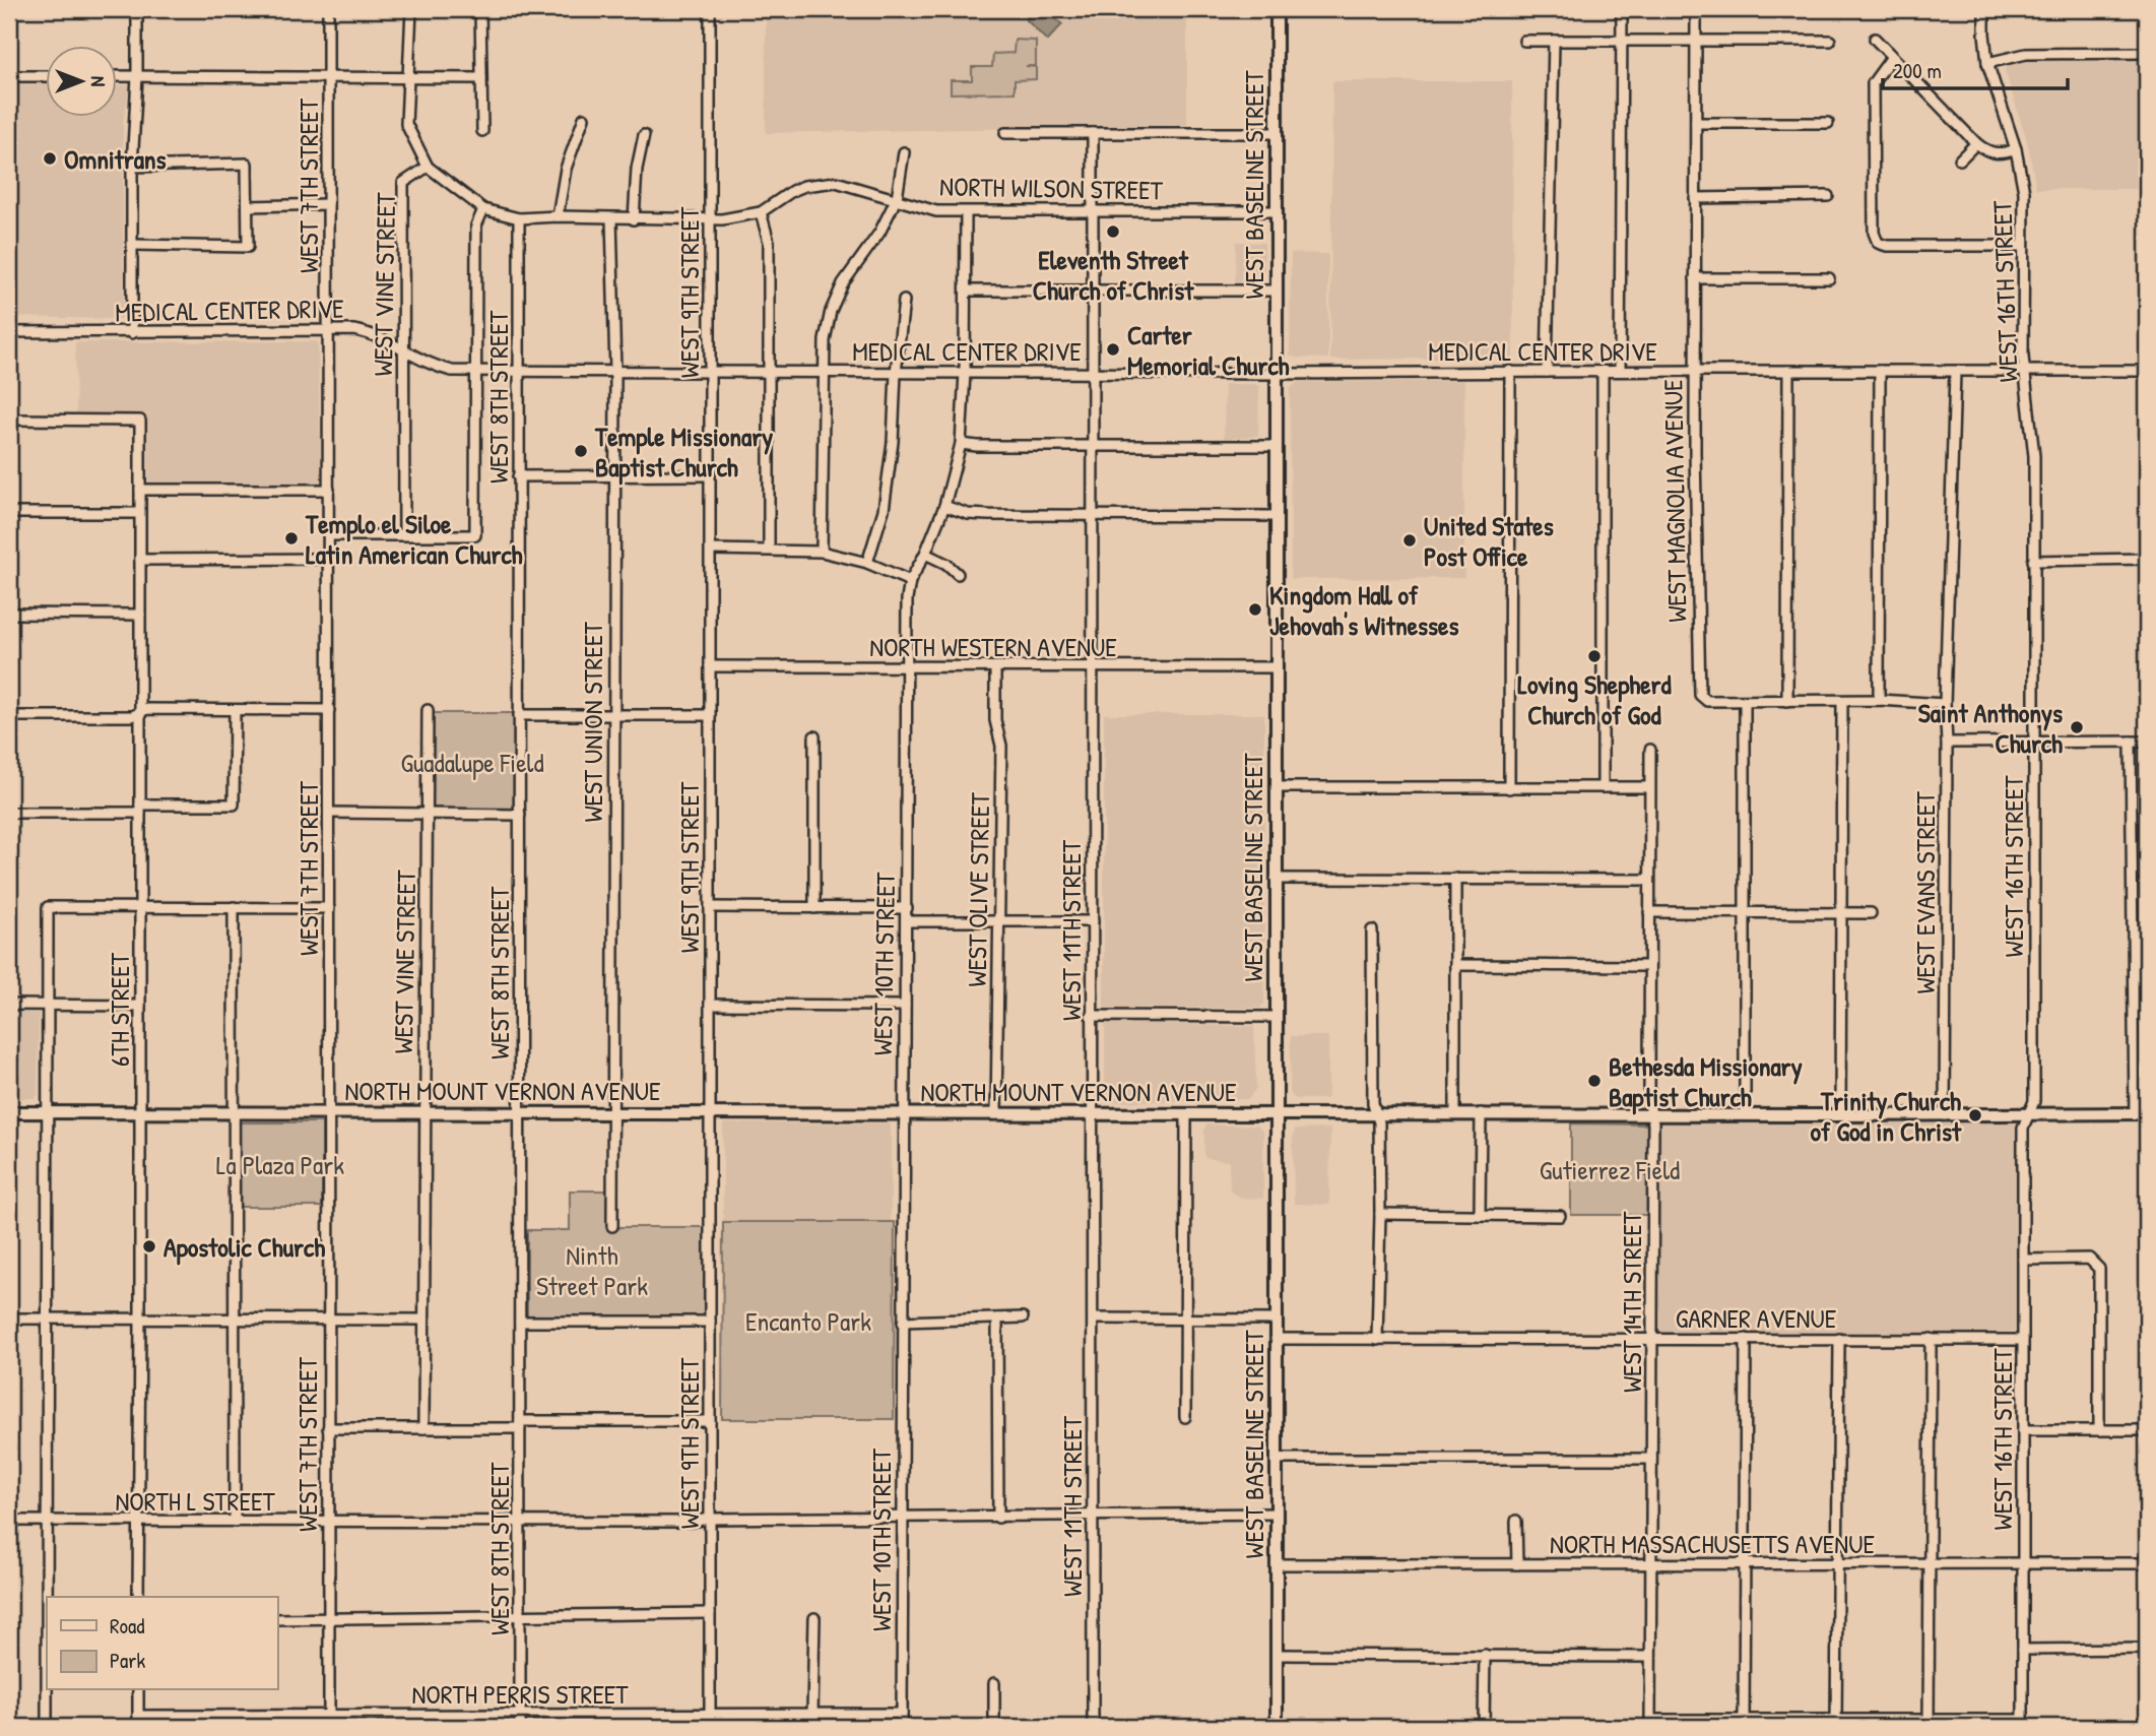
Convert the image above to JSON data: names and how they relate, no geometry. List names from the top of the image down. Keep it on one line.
{"streets":{"main road":["WEST BASELINE STREET","NORTH MOUNT VERNON AVENUE"],"street":["WEST 7TH STREET","NORTH WILSON STREET","WEST VINE STREET","WEST 16TH STREET","WEST 9TH STREET","MEDICAL CENTER DRIVE","WEST 8TH STREET","WEST MAGNOLIA AVENUE","NORTH WESTERN AVENUE","WEST UNION STREET","WEST OLIVE STREET","WEST EVANS STREET","WEST 11TH STREET","WEST 10TH STREET","6TH STREET","WEST 14TH STREET","GARNER AVENUE","NORTH L STREET","NORTH MASSACHUSETTS AVENUE","NORTH PERRIS STREET"]},"crossings":[["WEST BASELINE STREET","NORTH WILSON STREET"],["WEST BASELINE STREET","MEDICAL CENTER DRIVE"],["WEST BASELINE STREET","NORTH WESTERN AVENUE"],["WEST BASELINE STREET","NORTH MOUNT VERNON AVENUE"],["WEST BASELINE STREET","GARNER AVENUE"],["WEST BASELINE STREET","NORTH L STREET"],["WEST BASELINE STREET","NORTH MASSACHUSETTS AVENUE"],["WEST 7TH STREET","MEDICAL CENTER DRIVE"],["WEST 7TH STREET","NORTH MOUNT VERNON AVENUE"],["WEST 7TH STREET","NORTH L STREET"],["WEST 7TH STREET","NORTH PERRIS STREET"],["NORTH WILSON STREET","WEST VINE STREET"],["NORTH WILSON STREET","WEST 9TH STREET"],["NORTH WILSON STREET","WEST 8TH STREET"],["NORTH WILSON STREET","WEST UNION STREET"],["NORTH WILSON STREET","WEST 11TH STREET"],["NORTH WILSON STREET","WEST 10TH STREET"],["WEST VINE STREET","MEDICAL CENTER DRIVE"],["WEST VINE STREET","NORTH MOUNT VERNON AVENUE"],["WEST 16TH STREET","MEDICAL CENTER DRIVE"],["WEST 16TH STREET","NORTH MOUNT VERNON AVENUE"],["WEST 16TH STREET","GARNER AVENUE"],["WEST 16TH STREET","NORTH MASSACHUSETTS AVENUE"],["WEST 9TH STREET","MEDICAL CENTER DRIVE"],["WEST 9TH STREET","NORTH WESTERN AVENUE"],["WEST 9TH STREET","NORTH MOUNT VERNON AVENUE"],["WEST 9TH STREET","NORTH L STREET"],["WEST 9TH STREET","NORTH PERRIS STREET"],["MEDICAL CENTER DRIVE","WEST 8TH STREET"],["MEDICAL CENTER DRIVE","WEST MAGNOLIA AVENUE"],["MEDICAL CENTER DRIVE","WEST UNION STREET"],["MEDICAL CENTER DRIVE","WEST EVANS STREET"],["MEDICAL CENTER DRIVE","WEST 11TH STREET"],["MEDICAL CENTER DRIVE","WEST 10TH STREET"],["WEST 8TH STREET","NORTH MOUNT VERNON AVENUE"],["WEST 8TH STREET","NORTH L STREET"],["WEST 8TH STREET","NORTH PERRIS STREET"],["NORTH WESTERN AVENUE","WEST OLIVE STREET"],["NORTH WESTERN AVENUE","WEST 11TH STREET"],["NORTH WESTERN AVENUE","WEST 10TH STREET"],["WEST UNION STREET","NORTH MOUNT VERNON AVENUE"],["WEST OLIVE STREET","NORTH MOUNT VERNON AVENUE"],["WEST EVANS STREET","NORTH MOUNT VERNON AVENUE"],["WEST 11TH STREET","NORTH MOUNT VERNON AVENUE"],["WEST 11TH STREET","NORTH L STREET"],["WEST 10TH STREET","NORTH MOUNT VERNON AVENUE"],["WEST 10TH STREET","NORTH L STREET"],["WEST 10TH STREET","NORTH PERRIS STREET"],["6TH STREET","NORTH MOUNT VERNON AVENUE"],["6TH STREET","NORTH L STREET"],["NORTH MOUNT VERNON AVENUE","WEST 14TH STREET"],["WEST 14TH STREET","GARNER AVENUE"],["WEST 14TH STREET","NORTH MASSACHUSETTS AVENUE"]],"parks":["Guadalupe Field","La Plaza Park","Gutierrez Field","Ninth Street Park","Encanto Park"],"places":["Omnitrans","Eleventh Street Church of Christ","Carter Memorial Church","Temple Missionary Baptist Church","Templo el Siloe Latin American Church","United States Post Office","Kingdom Hall of Jehovah's Witnesses","Loving Shepherd Church of God","Saint Anthonys Church","Bethesda Missionary Baptist Church","Trinity Church of God in Christ","Apostolic Church"],"legend":["Road","Park"],"scale_bar":"200 m","north":"right"}
